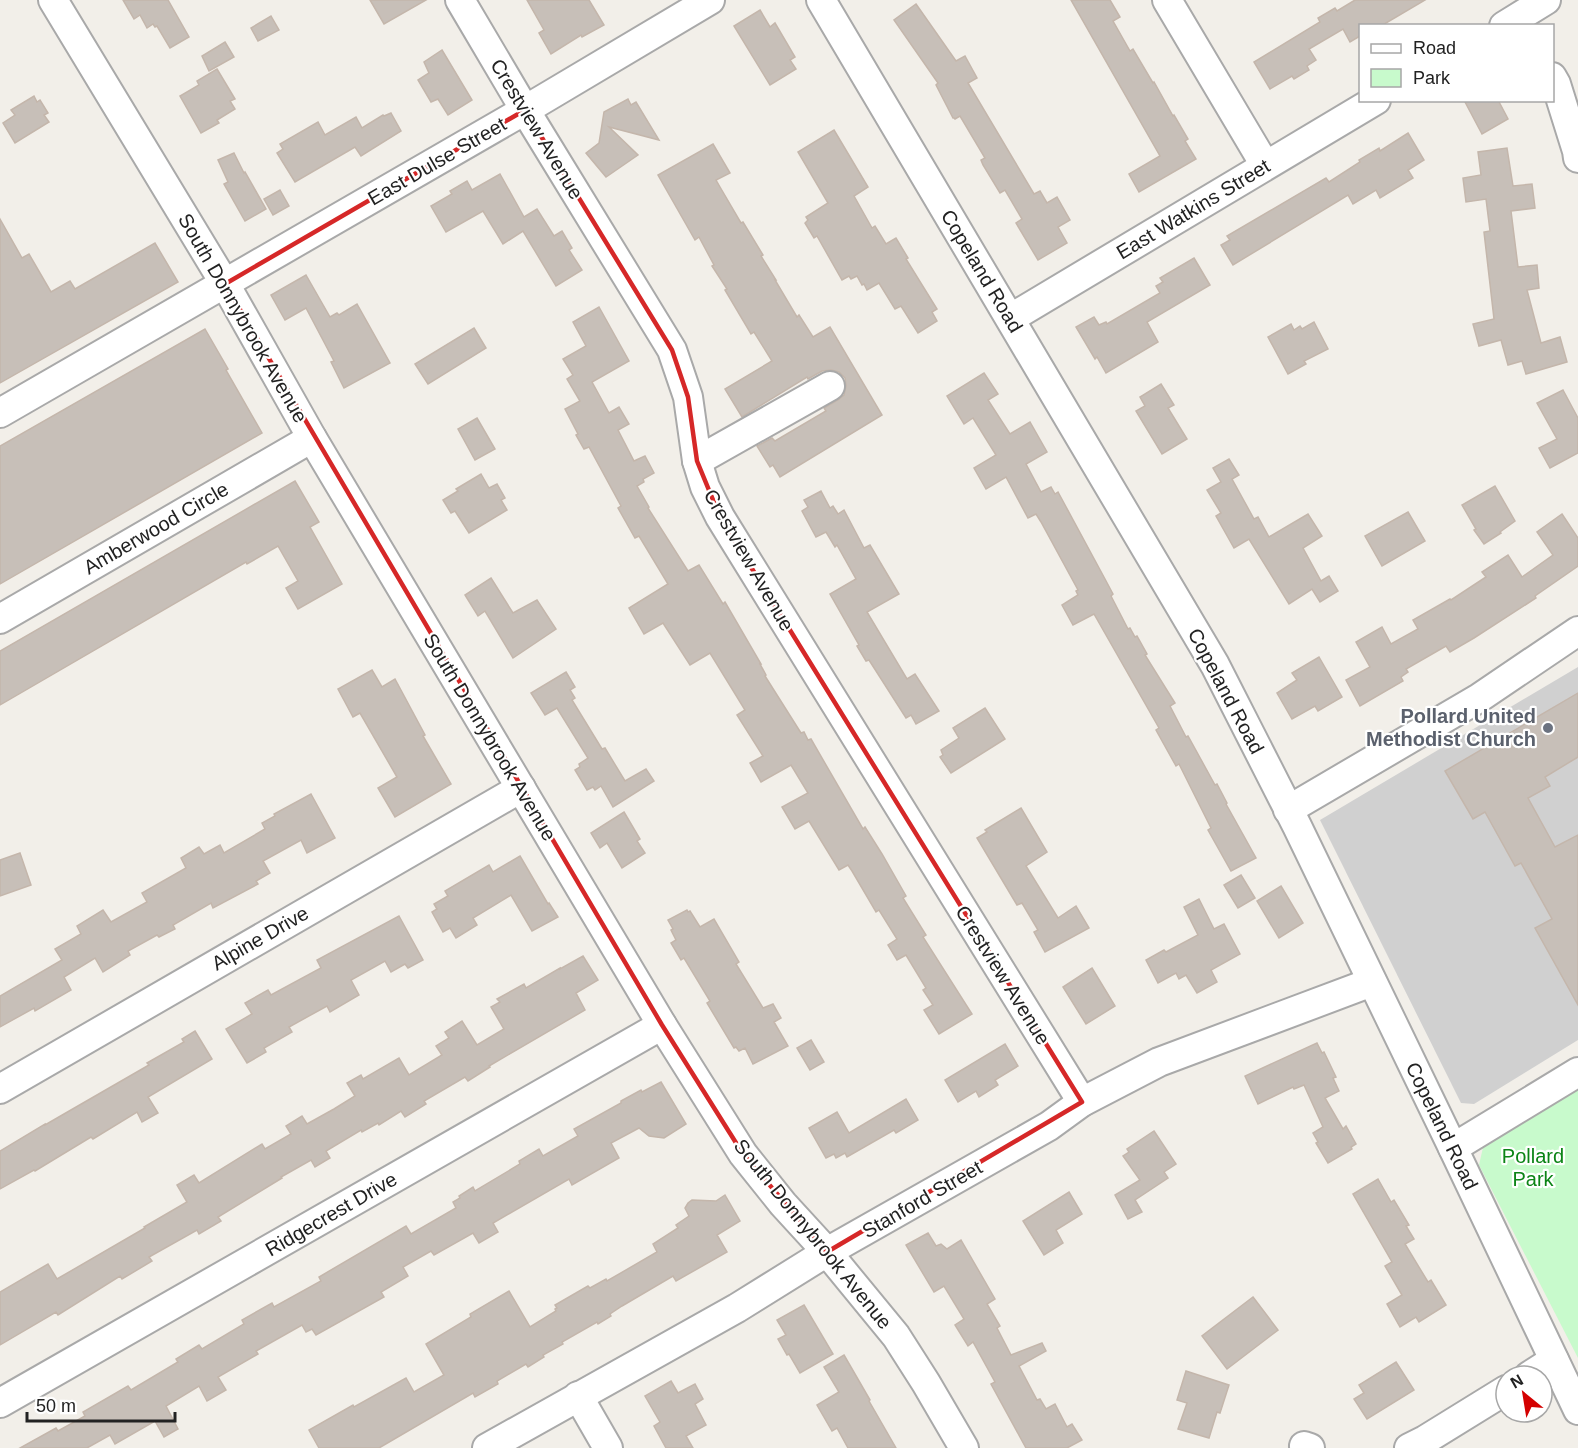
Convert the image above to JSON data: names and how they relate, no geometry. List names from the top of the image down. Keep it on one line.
{"streets":{"street":["Crestview Avenue","East Dulse Street","East Watkins Street","Copeland Road","South Donnybrook Avenue","Amberwood Circle","Alpine Drive","Stanford Street","Ridgecrest Drive"]},"crossings":[["Crestview Avenue","East Dulse Street"],["Crestview Avenue","Stanford Street"],["East Dulse Street","South Donnybrook Avenue"],["East Watkins Street","Copeland Road"],["Copeland Road","Stanford Street"],["South Donnybrook Avenue","Amberwood Circle"],["South Donnybrook Avenue","Alpine Drive"],["South Donnybrook Avenue","Stanford Street"],["South Donnybrook Avenue","Ridgecrest Drive"]],"parks":["Pollard Park"],"places":["Pollard United Methodist Church"],"legend":["Road","Park"],"scale_bar":"50 m","north":"top left"}
